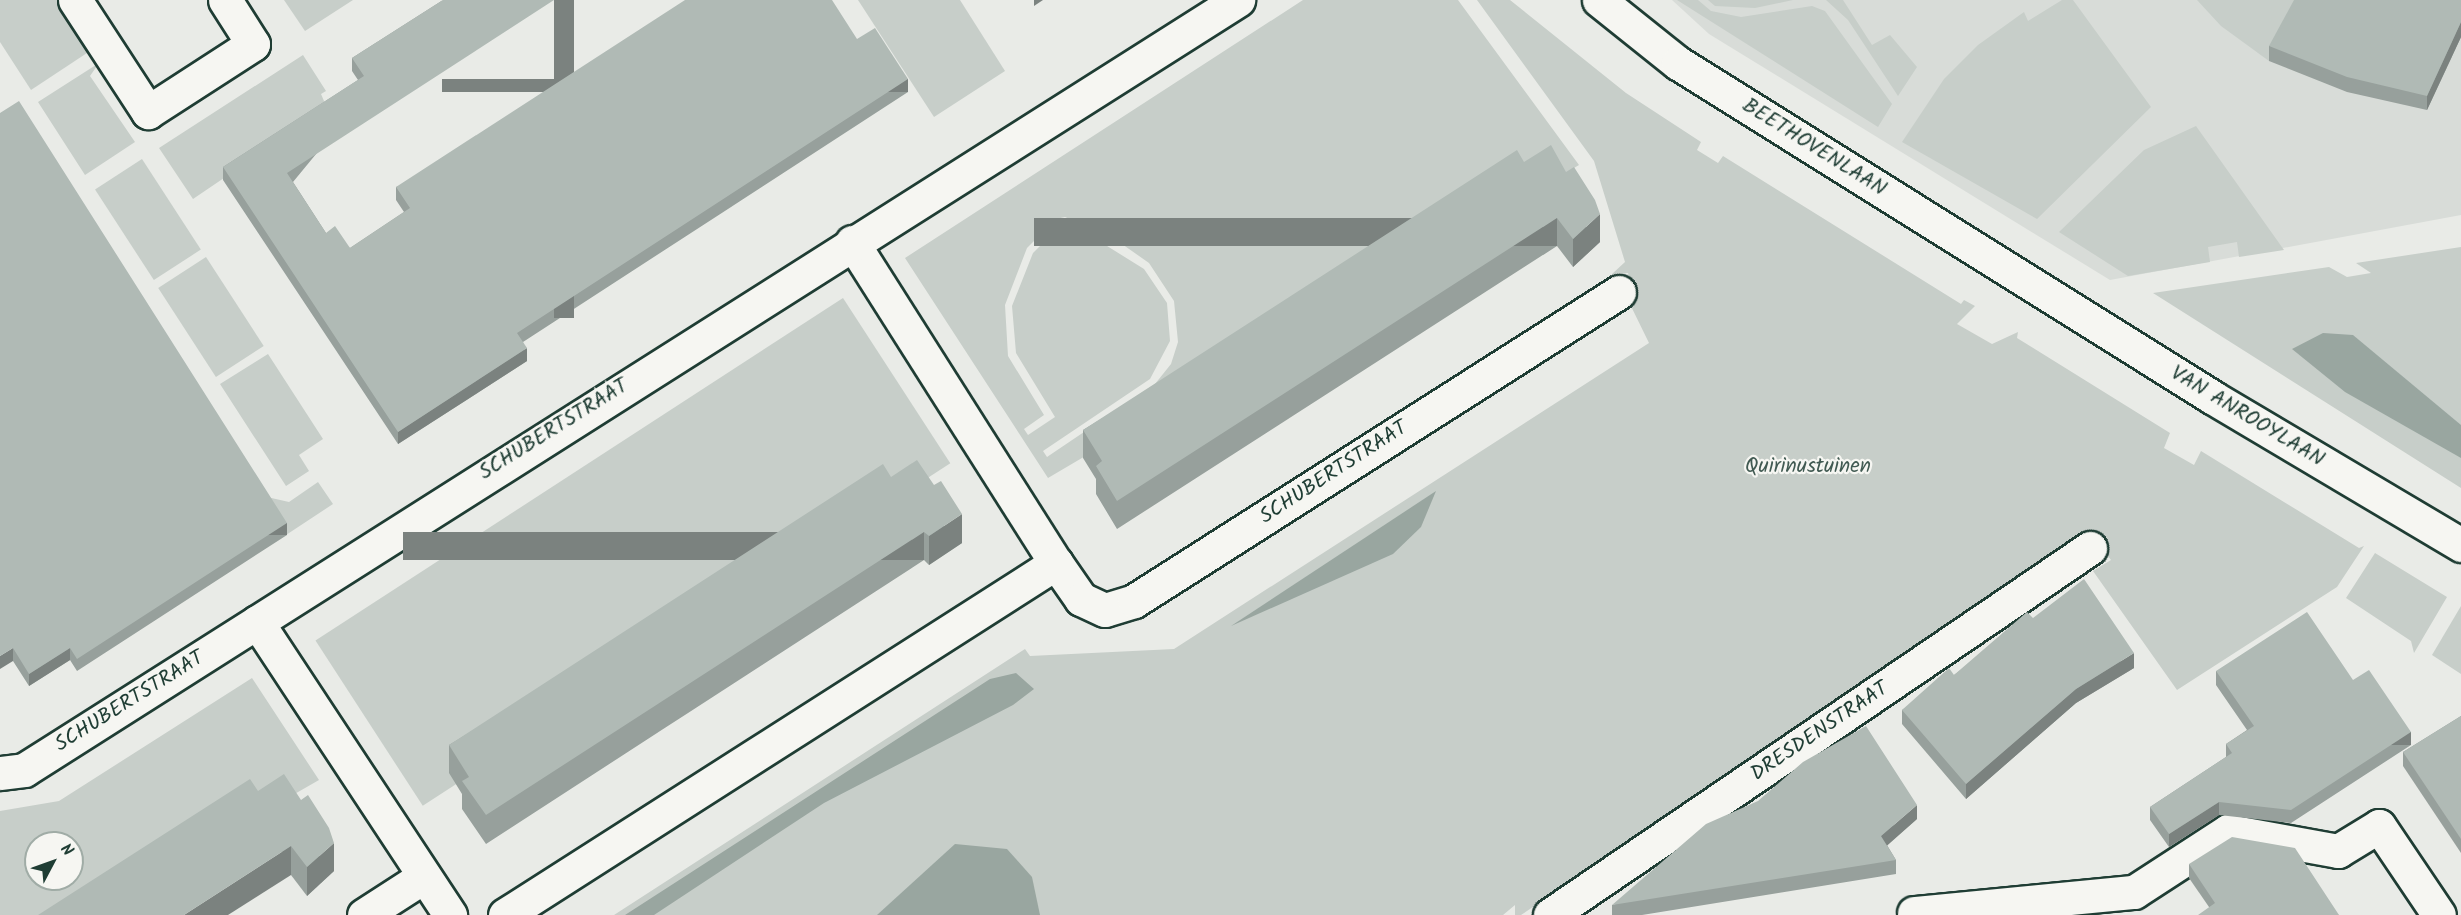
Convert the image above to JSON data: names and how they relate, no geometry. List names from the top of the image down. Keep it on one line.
{"streets":{"street":["BEETHOVENLAAN","VAN ANROOYLAAN","SCHUBERTSTRAAT","DRESDENSTRAAT"]},"crossings":[["BEETHOVENLAAN","VAN ANROOYLAAN"]],"parks":["Quirinustuinen"],"north":"top right"}
